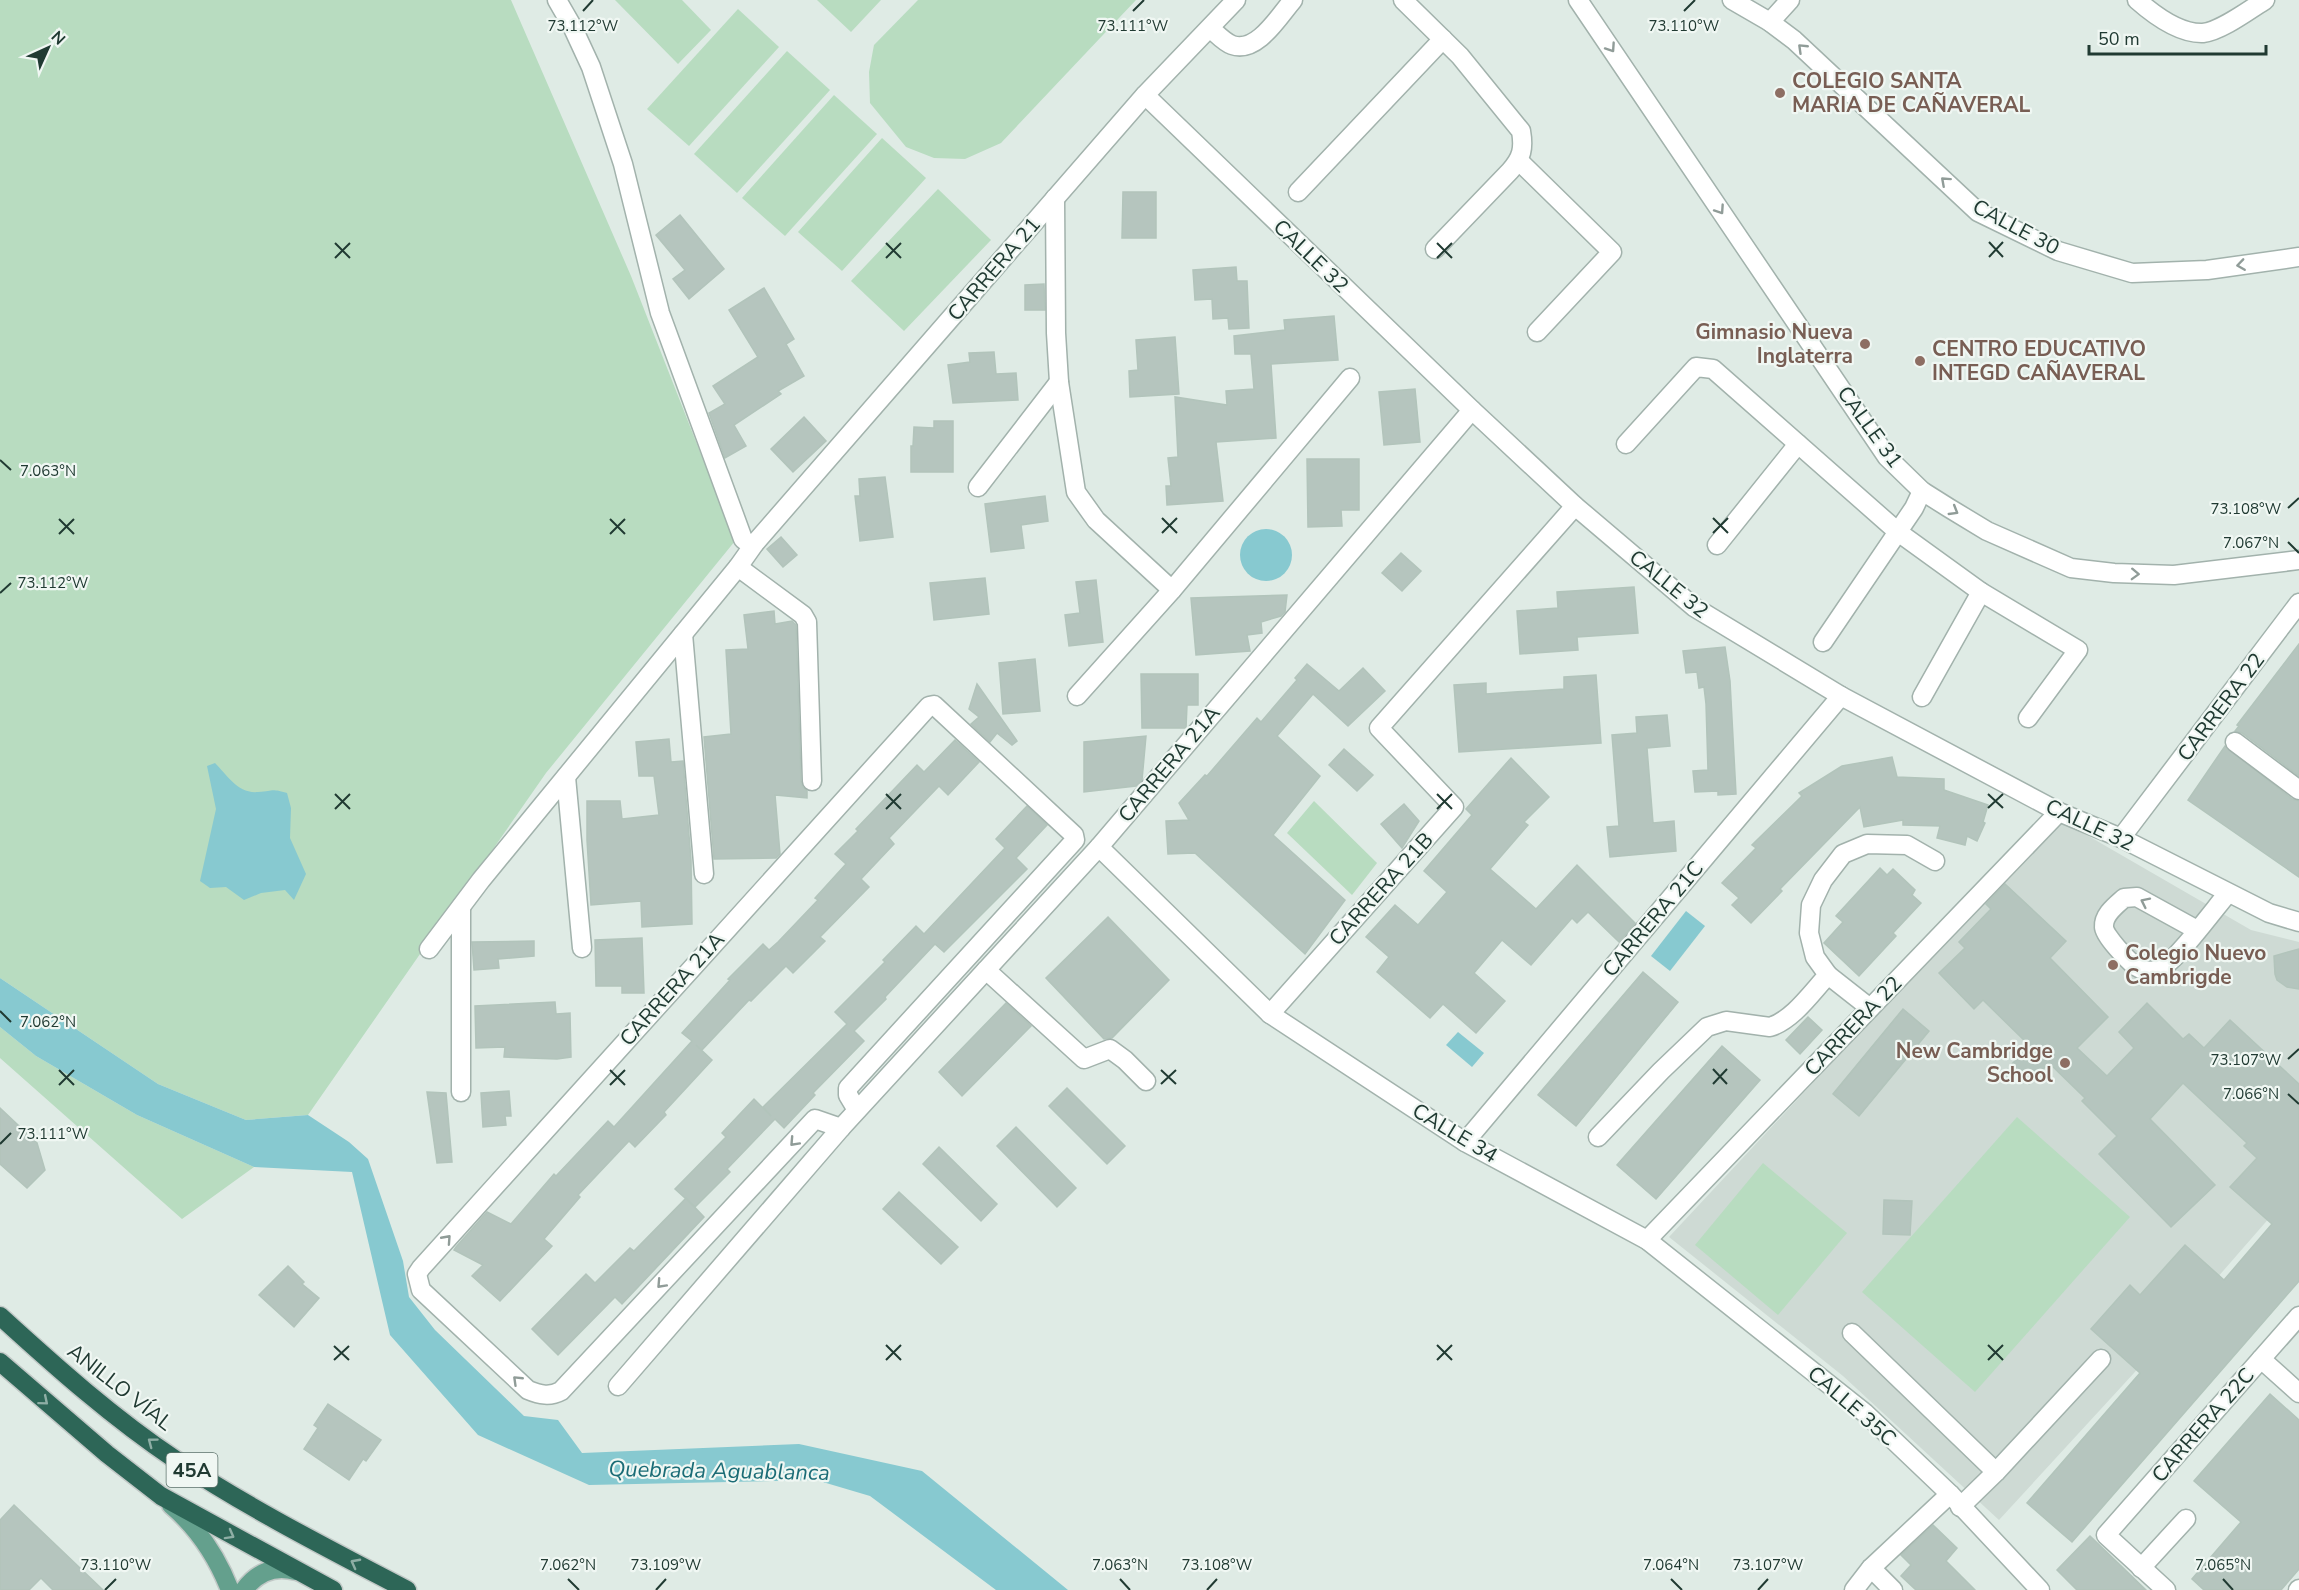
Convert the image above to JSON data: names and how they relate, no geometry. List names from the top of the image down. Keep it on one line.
{"streets":{"highway":["ANILLO VÍAL","45A"],"street":["CALLE 30","CALLE 32","CARRERA 21","CALLE 31","CARRERA 22","CARRERA 21A","CARRERA 21B","CARRERA 21C","CALLE 34","CALLE 35C","CARRERA 22C"]},"crossings":[["CALLE 32","CARRERA 21"],["CALLE 32","CARRERA 22"],["CALLE 32","CARRERA 21A"],["CALLE 32","CARRERA 21B"],["CALLE 32","CARRERA 21C"],["CARRERA 22","CALLE 34"],["CARRERA 22","CALLE 35C"],["CARRERA 21B","CALLE 34"],["CARRERA 21C","CALLE 34"],["CALLE 34","CALLE 35C"]],"one_way":["CALLE 30","CALLE 31"],"water":["Quebrada Aguablanca"],"places":["COLEGIO SANTA MARIA DE CAÑAVERAL","Gimnasio Nueva Inglaterra","CENTRO EDUCATIVO INTEGD CAÑAVERAL","Colegio Nuevo Cambrigde","New Cambridge School"],"scale_bar":"50 m","north":"top right","coordinates":["73.112°W","73.111°W","73.110°W","7.063°N","73.108°W","7.067°N","7.062°N","73.107°W","7.066°N","73.109°W","7.064°N","7.065°N"]}
